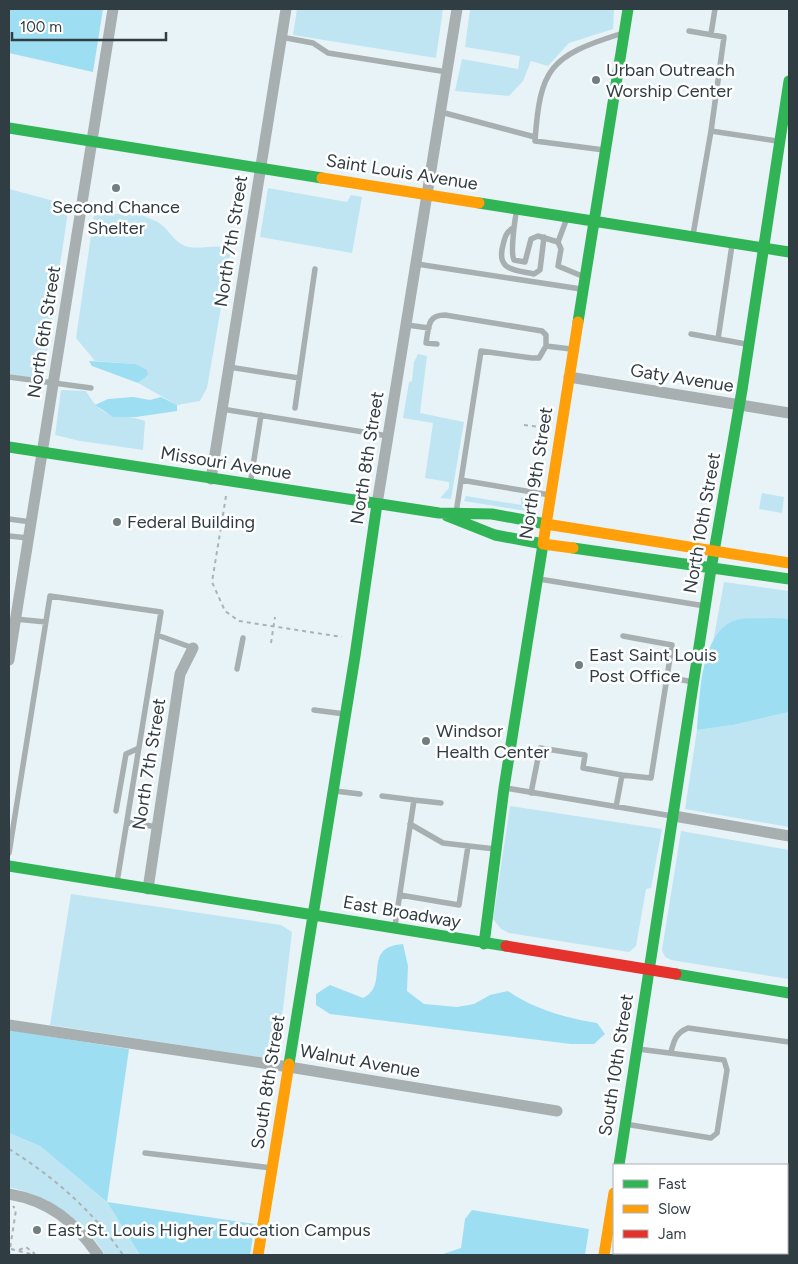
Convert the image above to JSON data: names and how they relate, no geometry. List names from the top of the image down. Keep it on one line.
{"streets":{"main road":["Saint Louis Avenue","North 8th Street","Missouri Avenue","North 9th Street","North 10th Street","East Broadway","South 10th Street","South 8th Street"],"street":["North 7th Street","North 6th Street","Gaty Avenue","Walnut Avenue"]},"crossings":[["Saint Louis Avenue","North 7th Street"],["Saint Louis Avenue","North 6th Street"],["Saint Louis Avenue","North 8th Street"],["Saint Louis Avenue","North 9th Street"],["Saint Louis Avenue","North 10th Street"],["North 7th Street","Missouri Avenue"],["North 7th Street","East Broadway"],["North 6th Street","Missouri Avenue"],["Gaty Avenue","North 9th Street"],["Gaty Avenue","North 10th Street"],["North 8th Street","Missouri Avenue"],["North 8th Street","East Broadway"],["North 8th Street","South 8th Street"],["Missouri Avenue","North 9th Street"],["Missouri Avenue","North 10th Street"],["North 9th Street","East Broadway"],["North 10th Street","East Broadway"],["North 10th Street","South 10th Street"],["East Broadway","South 10th Street"],["East Broadway","South 8th Street"],["Walnut Avenue","South 8th Street"]],"places":["Urban Outreach Worship Center","Second Chance Shelter","Federal Building","East Saint Louis Post Office","Windsor Health Center","East St. Louis Higher Education Campus"],"legend":["Fast","Slow","Jam"],"scale_bar":"100 m"}
